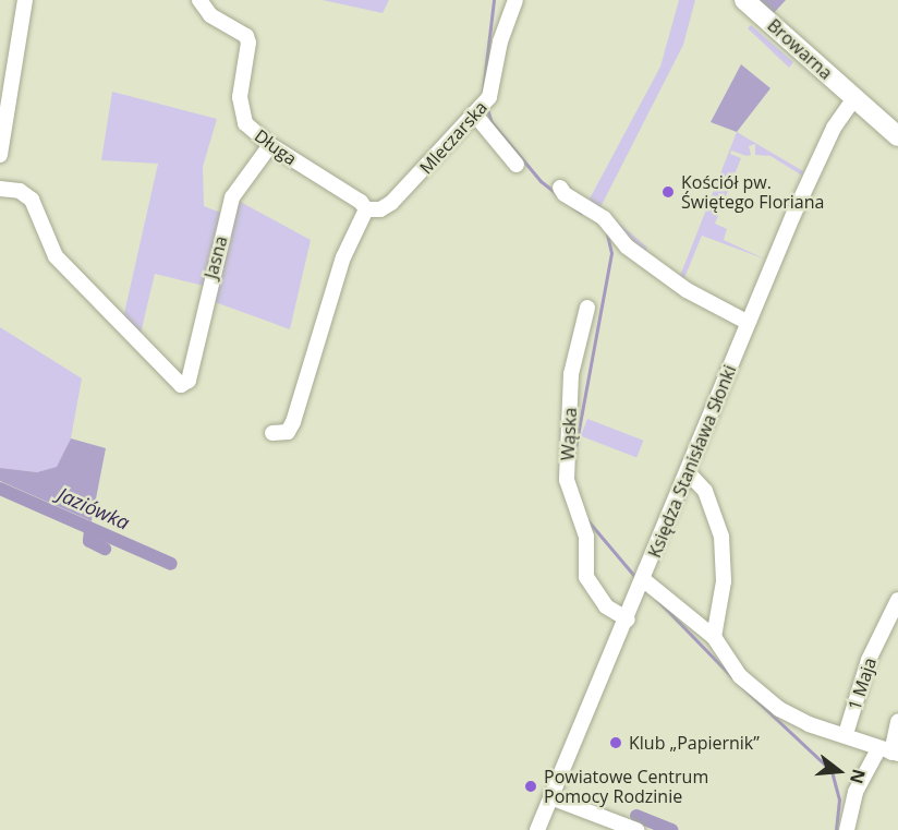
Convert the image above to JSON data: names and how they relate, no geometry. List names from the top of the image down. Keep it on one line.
{"streets":{"street":["Browarna","Mleczarska","Długa","Jasna","Wąska","Księdza Stanisława Słonki","1 Maja"]},"crossings":[["Browarna","Księdza Stanisława Słonki"],["Mleczarska","Długa"],["Długa","Jasna"],["Wąska","Księdza Stanisława Słonki"]],"water":["Jaziówka"],"places":["Kościół pw. Świętego Floriana","Klub „Papiernik”","Powiatowe Centrum Pomocy Rodzinie"],"north":"right"}
